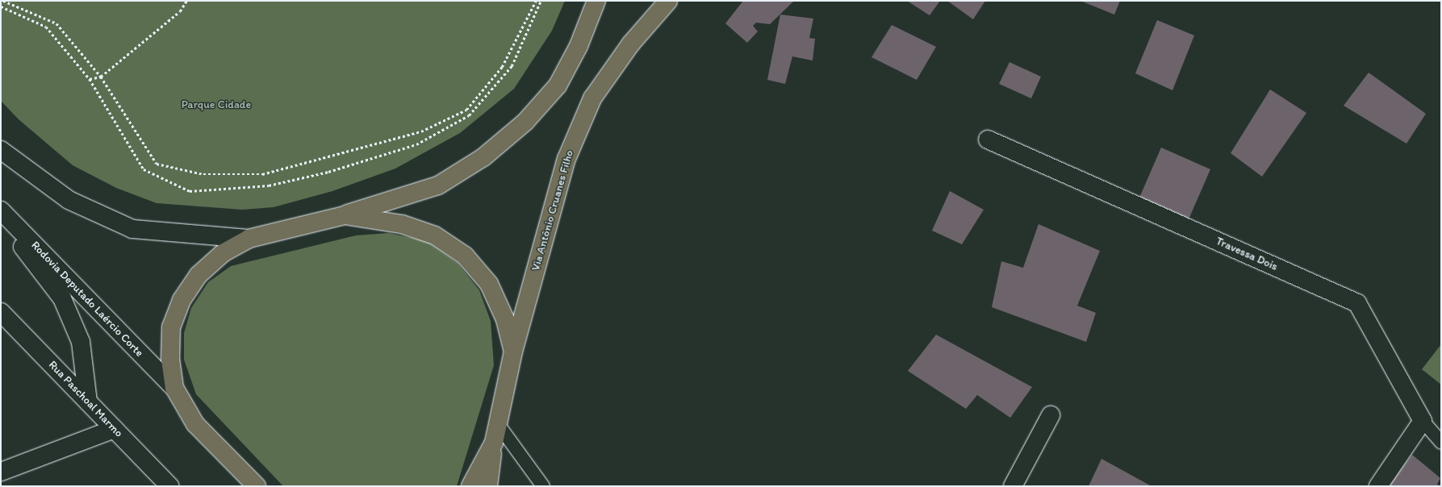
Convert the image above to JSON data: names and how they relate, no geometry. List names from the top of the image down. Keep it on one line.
{"streets":{"main road":["Via Antônio Cruanes Filho"],"street":["Travessa Dois","Rodovia Deputado Laércio Corte","Rua Paschoal Marmo"]},"parks":["Parque Cidade"]}
